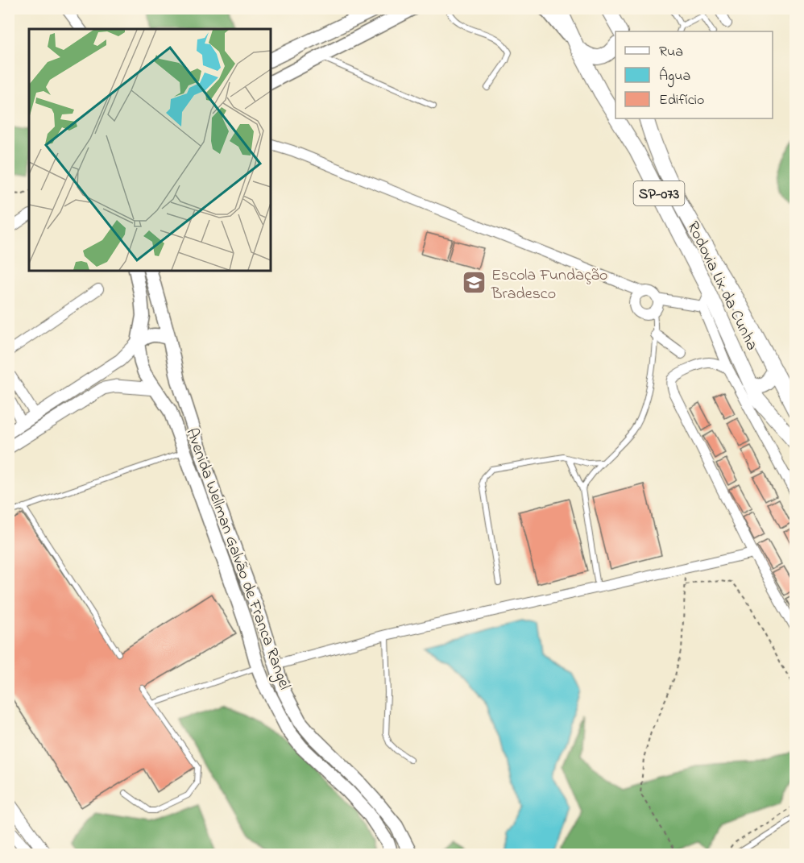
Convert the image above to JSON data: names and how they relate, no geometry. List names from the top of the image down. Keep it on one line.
{"streets":{"main road":["SP-073","Rodovia Lix da Cunha","Avenida Wellman Galvão de Franca Rangel"]},"places":{"school or university":["Escola Fundação Bradesco"]},"legend":["Rua","Água","Edifício"]}
